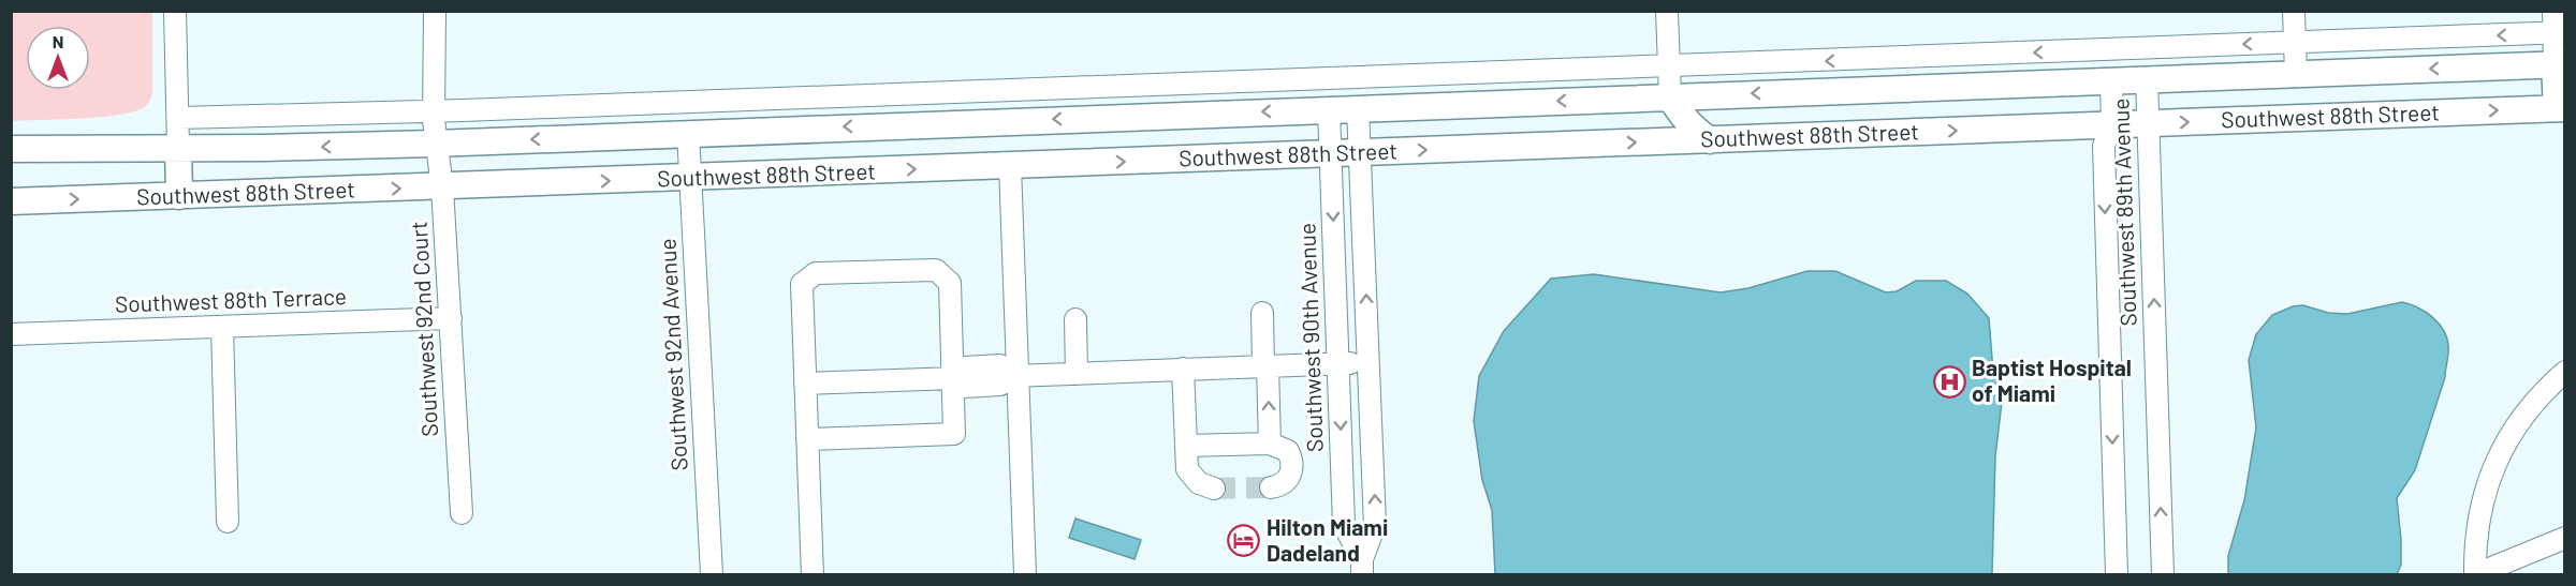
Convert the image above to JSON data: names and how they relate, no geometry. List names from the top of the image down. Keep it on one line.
{"streets":{"main road":["Southwest 88th Street"],"street":["Southwest 89th Avenue","Southwest 88th Terrace","Southwest 92nd Court","Southwest 90th Avenue","Southwest 92nd Avenue"]},"crossings":[["Southwest 88th Street","Southwest 89th Avenue"],["Southwest 88th Street","Southwest 92nd Court"],["Southwest 88th Street","Southwest 90th Avenue"],["Southwest 88th Street","Southwest 92nd Avenue"],["Southwest 88th Terrace","Southwest 92nd Court"]],"places":{"hospital":["Baptist Hospital of Miami"],"hotel":["Hilton Miami Dadeland"]},"north":"top"}
